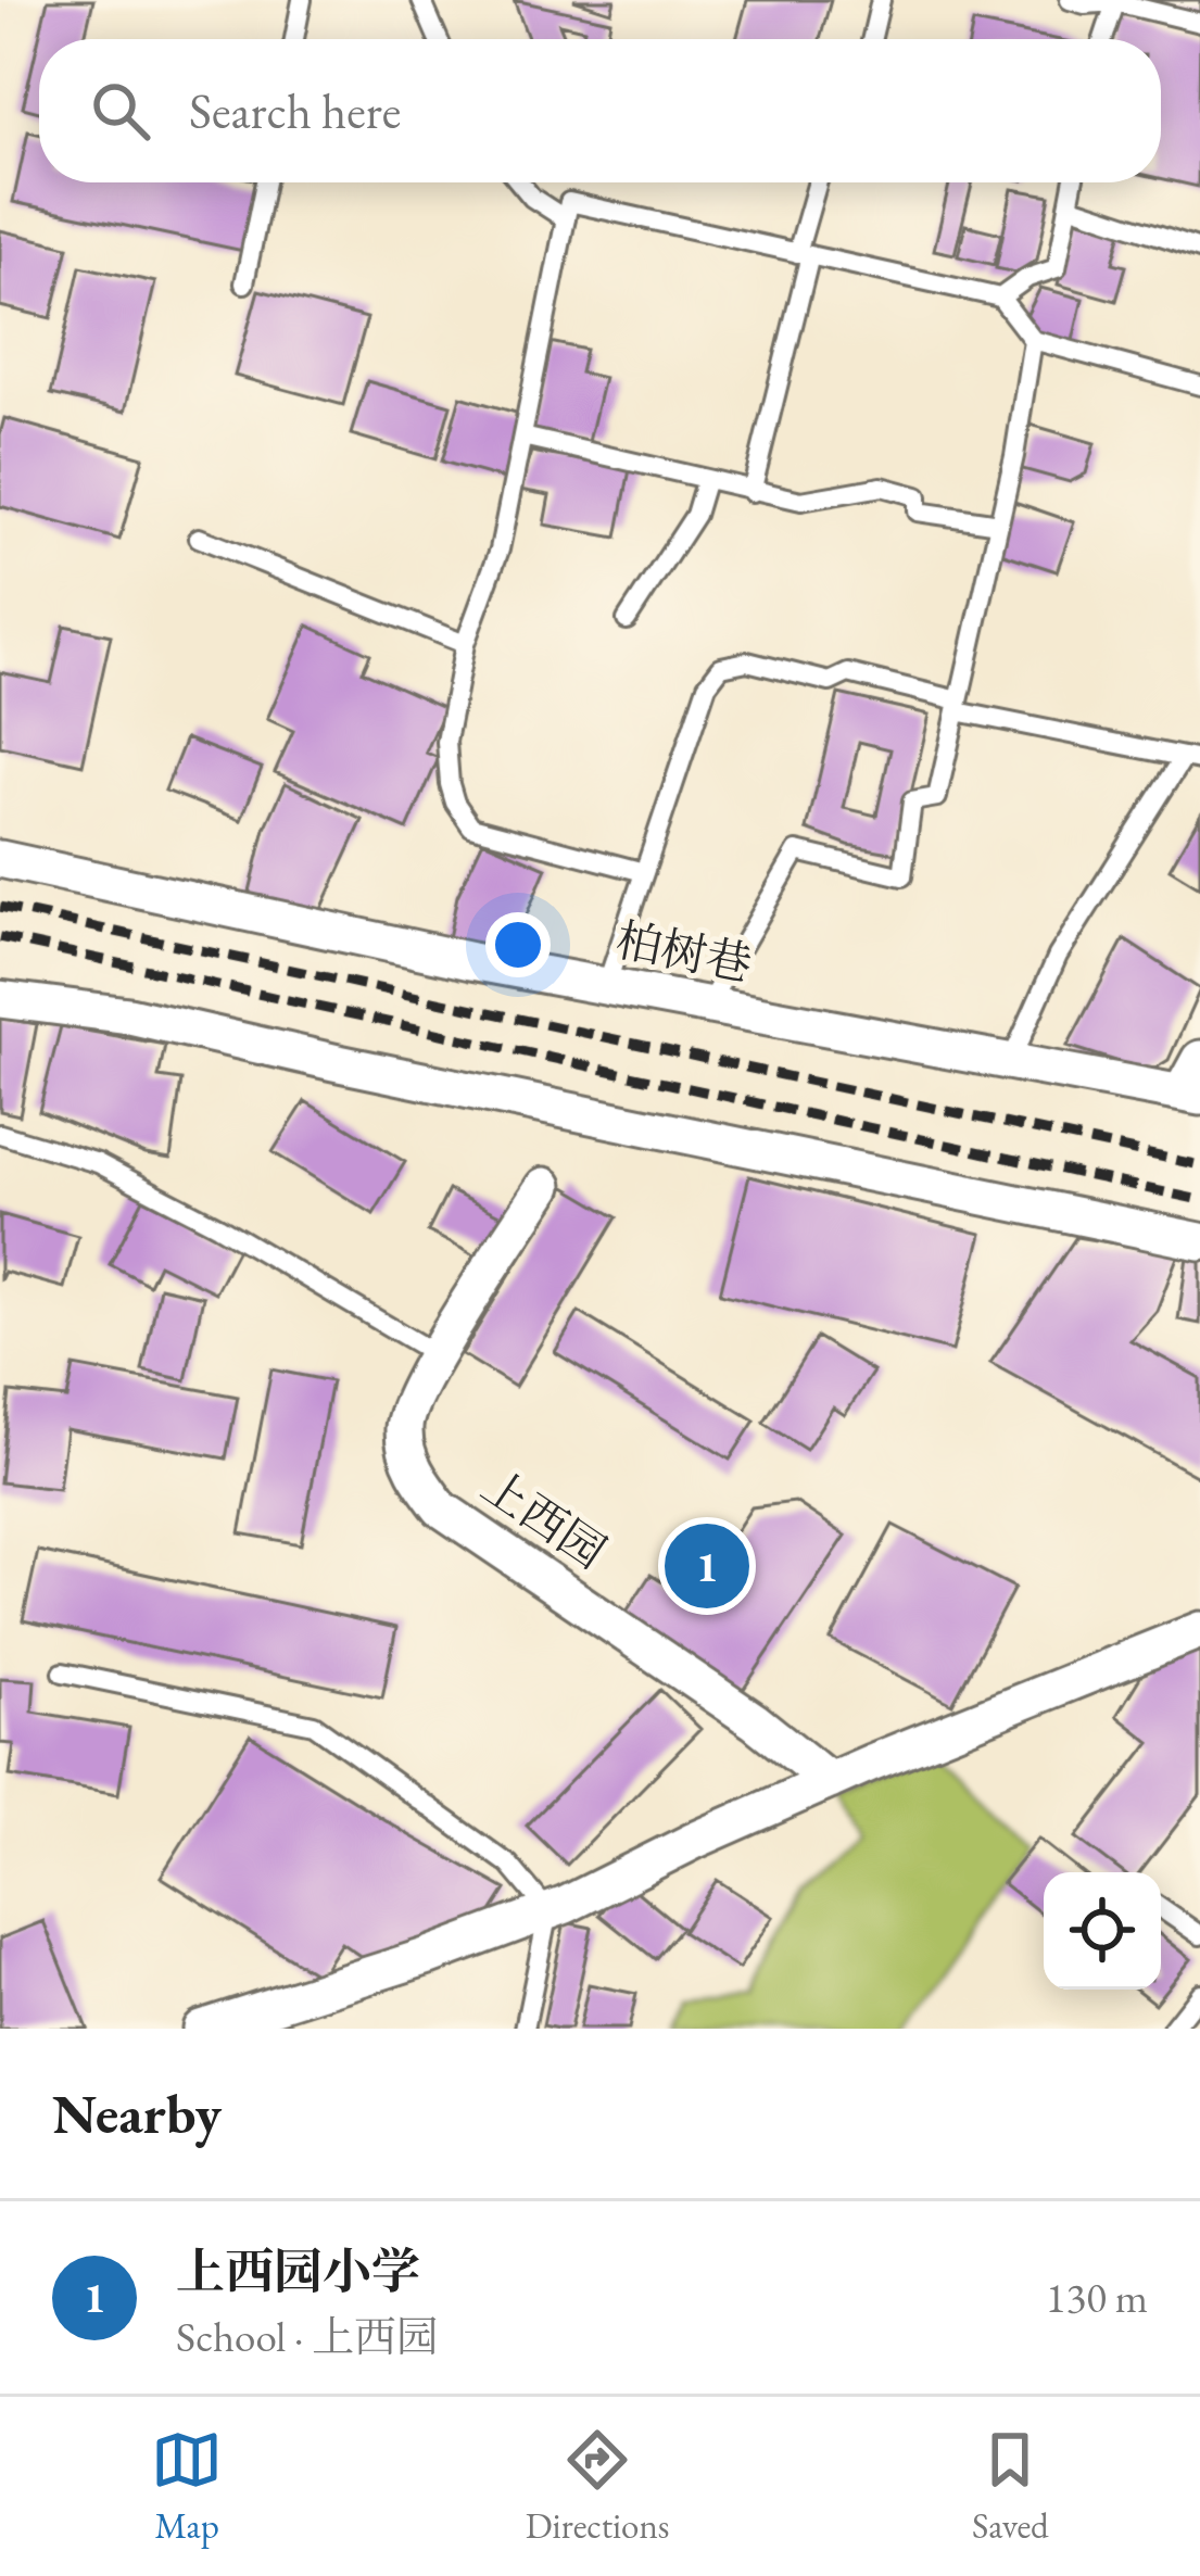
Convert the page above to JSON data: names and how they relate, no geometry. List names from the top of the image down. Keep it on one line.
{"streets":{"street":["柏树巷","上西园"]},"page":{"search":"Search here","pins":"1","heading":"Nearby","list":[{"mark":"1","name":"上西园小学","note":"School · 上西园","value":"130 m"}],"nav":["Map","Directions","Saved"]}}
